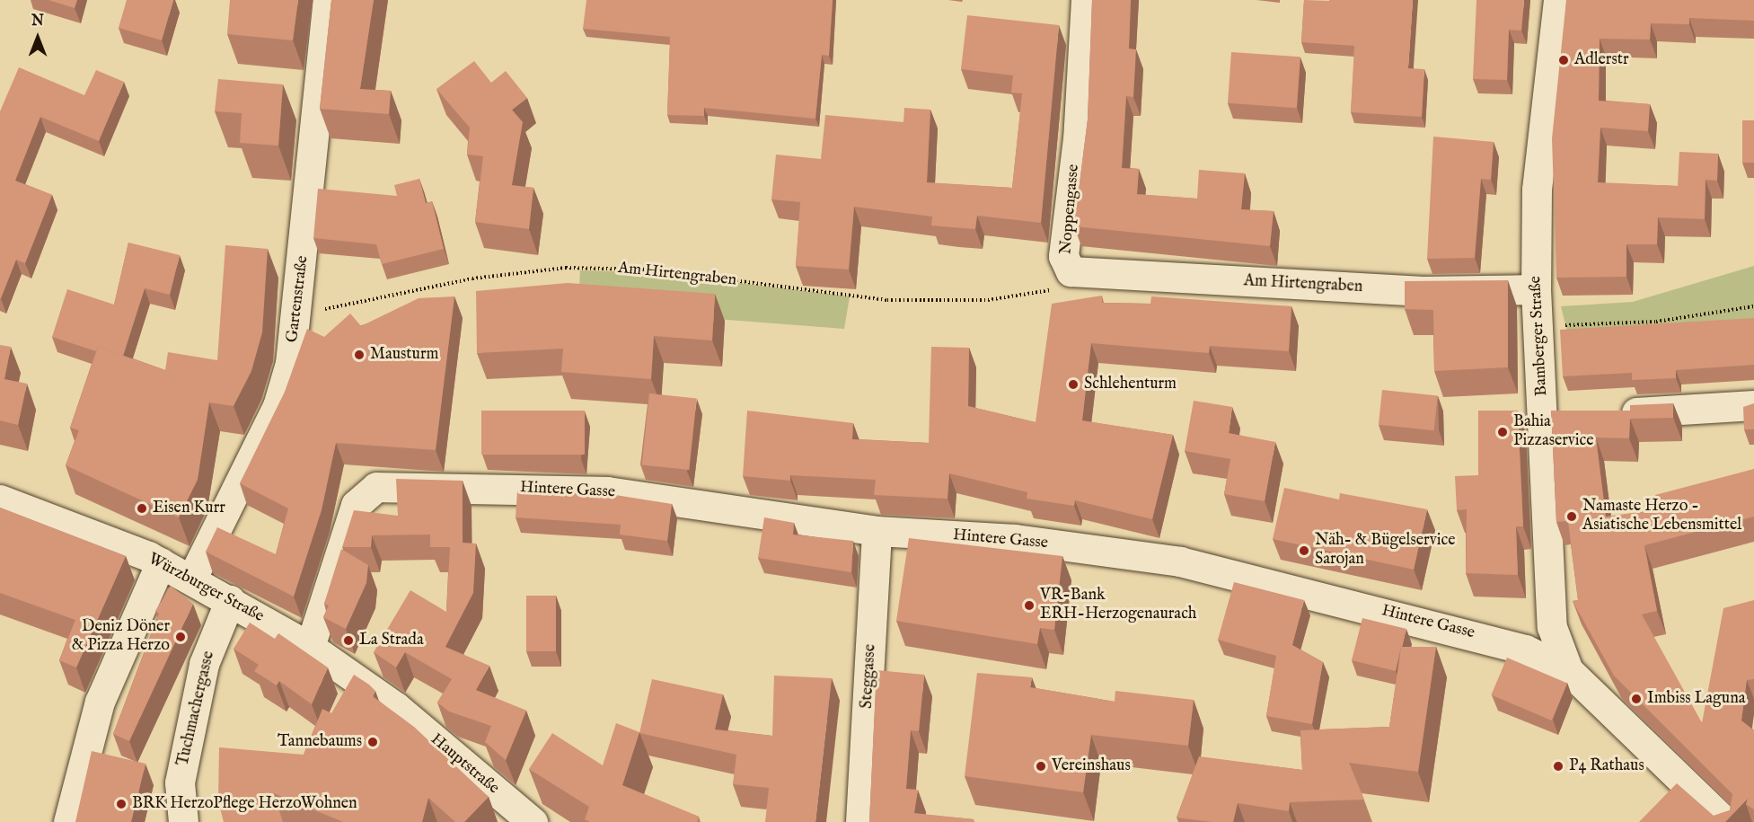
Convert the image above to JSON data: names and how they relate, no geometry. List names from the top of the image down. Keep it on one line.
{"streets":{"street":["Noppengasse","Am Hirtengraben","Gartenstraße","Bamberger Straße","Hintere Gasse","Würzburger Straße","Steggasse","Tuchmachergasse","Hauptstraße"]},"crossings":[["Noppengasse","Am Hirtengraben"],["Am Hirtengraben","Gartenstraße"],["Am Hirtengraben","Bamberger Straße"],["Gartenstraße","Würzburger Straße"],["Bamberger Straße","Hintere Gasse"],["Hintere Gasse","Würzburger Straße"],["Hintere Gasse","Steggasse"],["Würzburger Straße","Tuchmachergasse"],["Würzburger Straße","Hauptstraße"]],"places":["Adlerstr","Mausturm","Schlehenturm","Bahia Pizzaservice","Eisen Kurr","Namaste Herzo - Asiatische Lebensmittel","Näh- & Bügelservice Sarojan","VR-Bank ERH-Herzogenaurach","Deniz Döner & Pizza Herzo","La Strada","Imbiss Laguna","Tannebaums","Vereinshaus","P4 Rathaus","BRK HerzoPflege HerzoWohnen"],"north":"top"}
